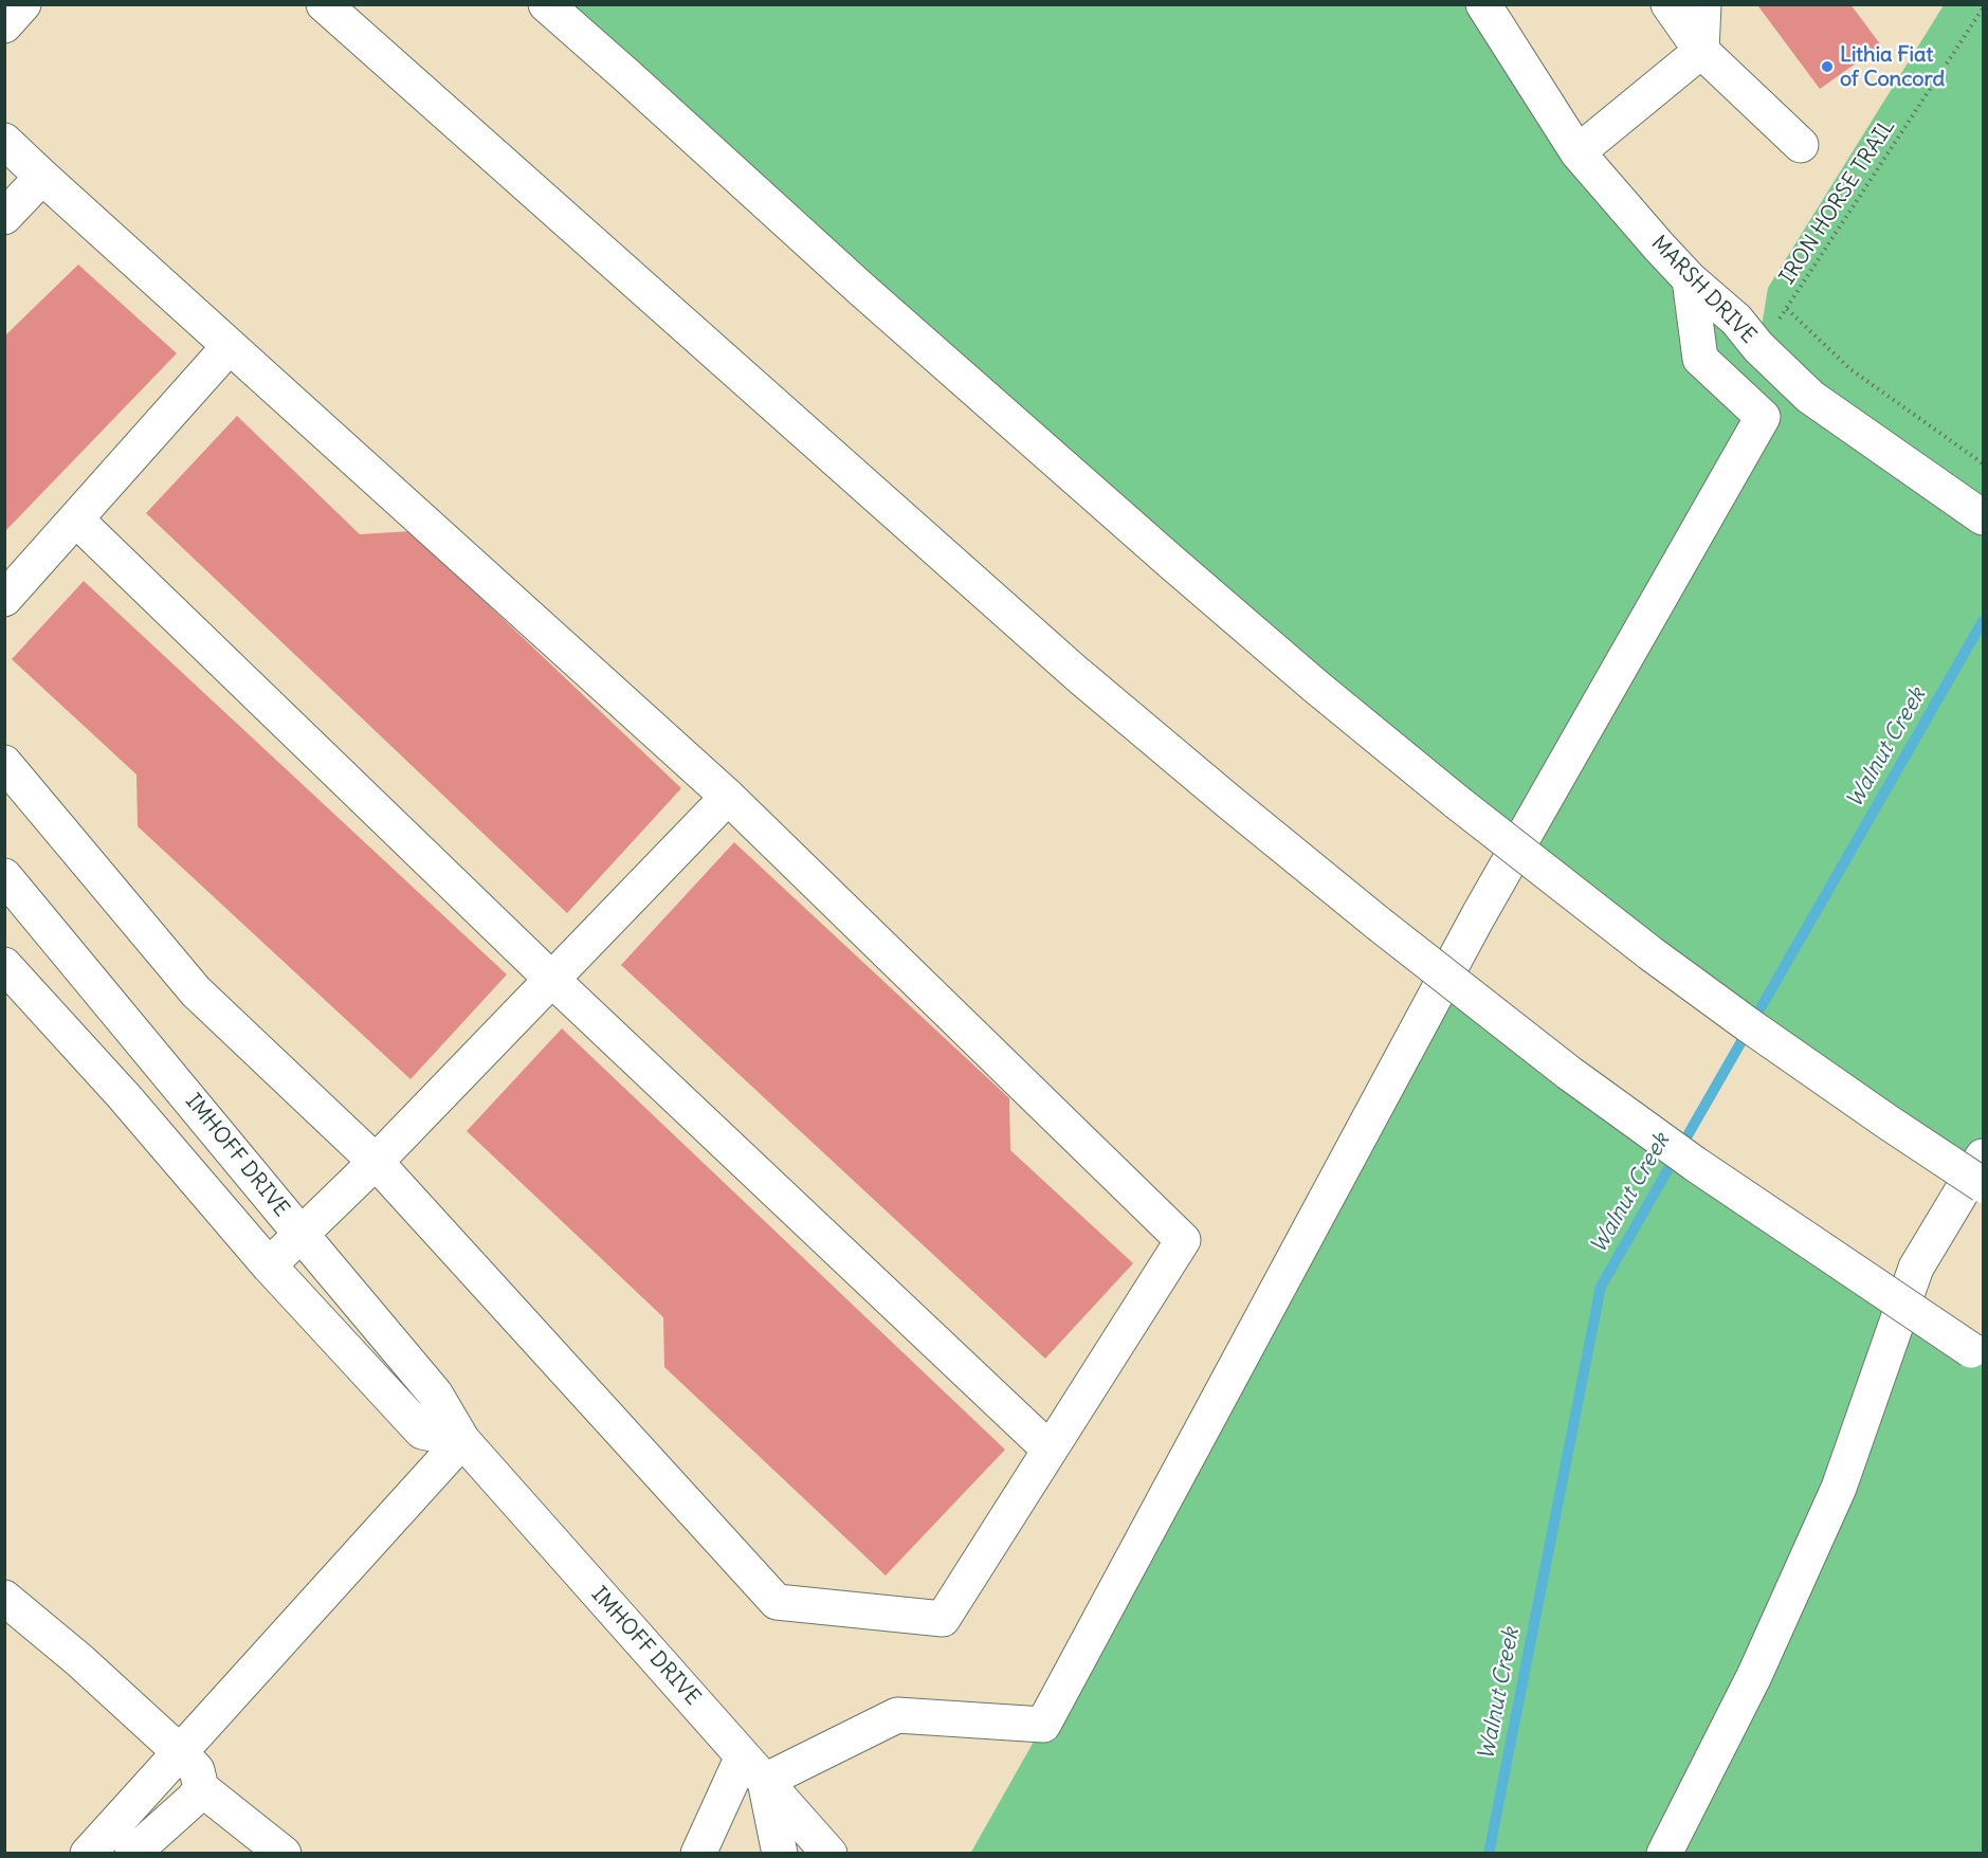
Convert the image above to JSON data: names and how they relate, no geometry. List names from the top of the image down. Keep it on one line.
{"streets":{"main road":["MARSH DRIVE","IMHOFF DRIVE"],"path":["IRON HORSE TRAIL"]},"crossings":[["IRON HORSE TRAIL","MARSH DRIVE"]],"water":["Walnut Creek"],"places":["Lithia Fiat of Concord"]}
